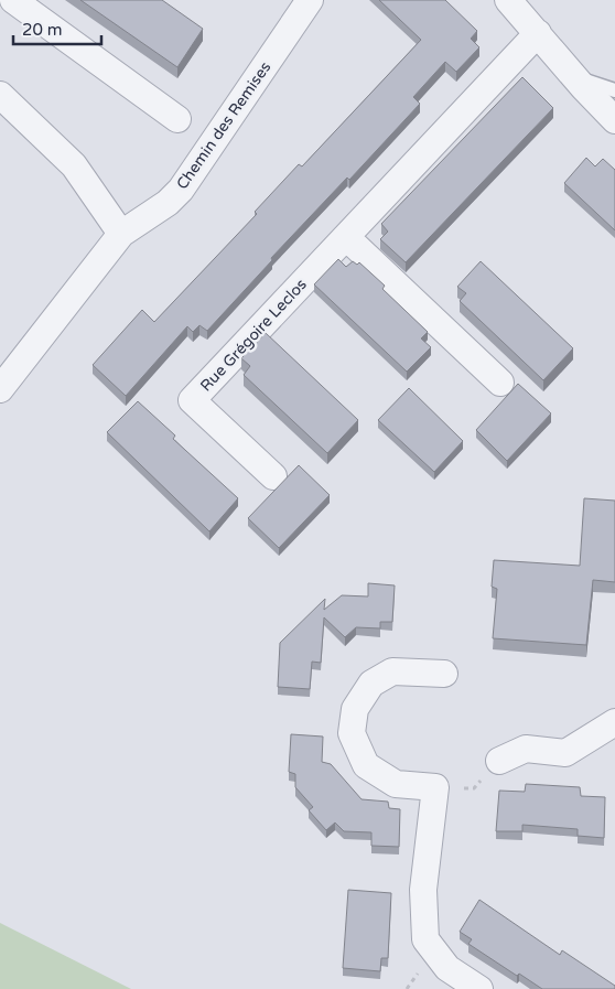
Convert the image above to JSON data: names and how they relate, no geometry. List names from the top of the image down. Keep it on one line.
{"streets":{"street":["Chemin des Remises","Rue Grégoire Leclos"]},"scale_bar":"20 m"}
